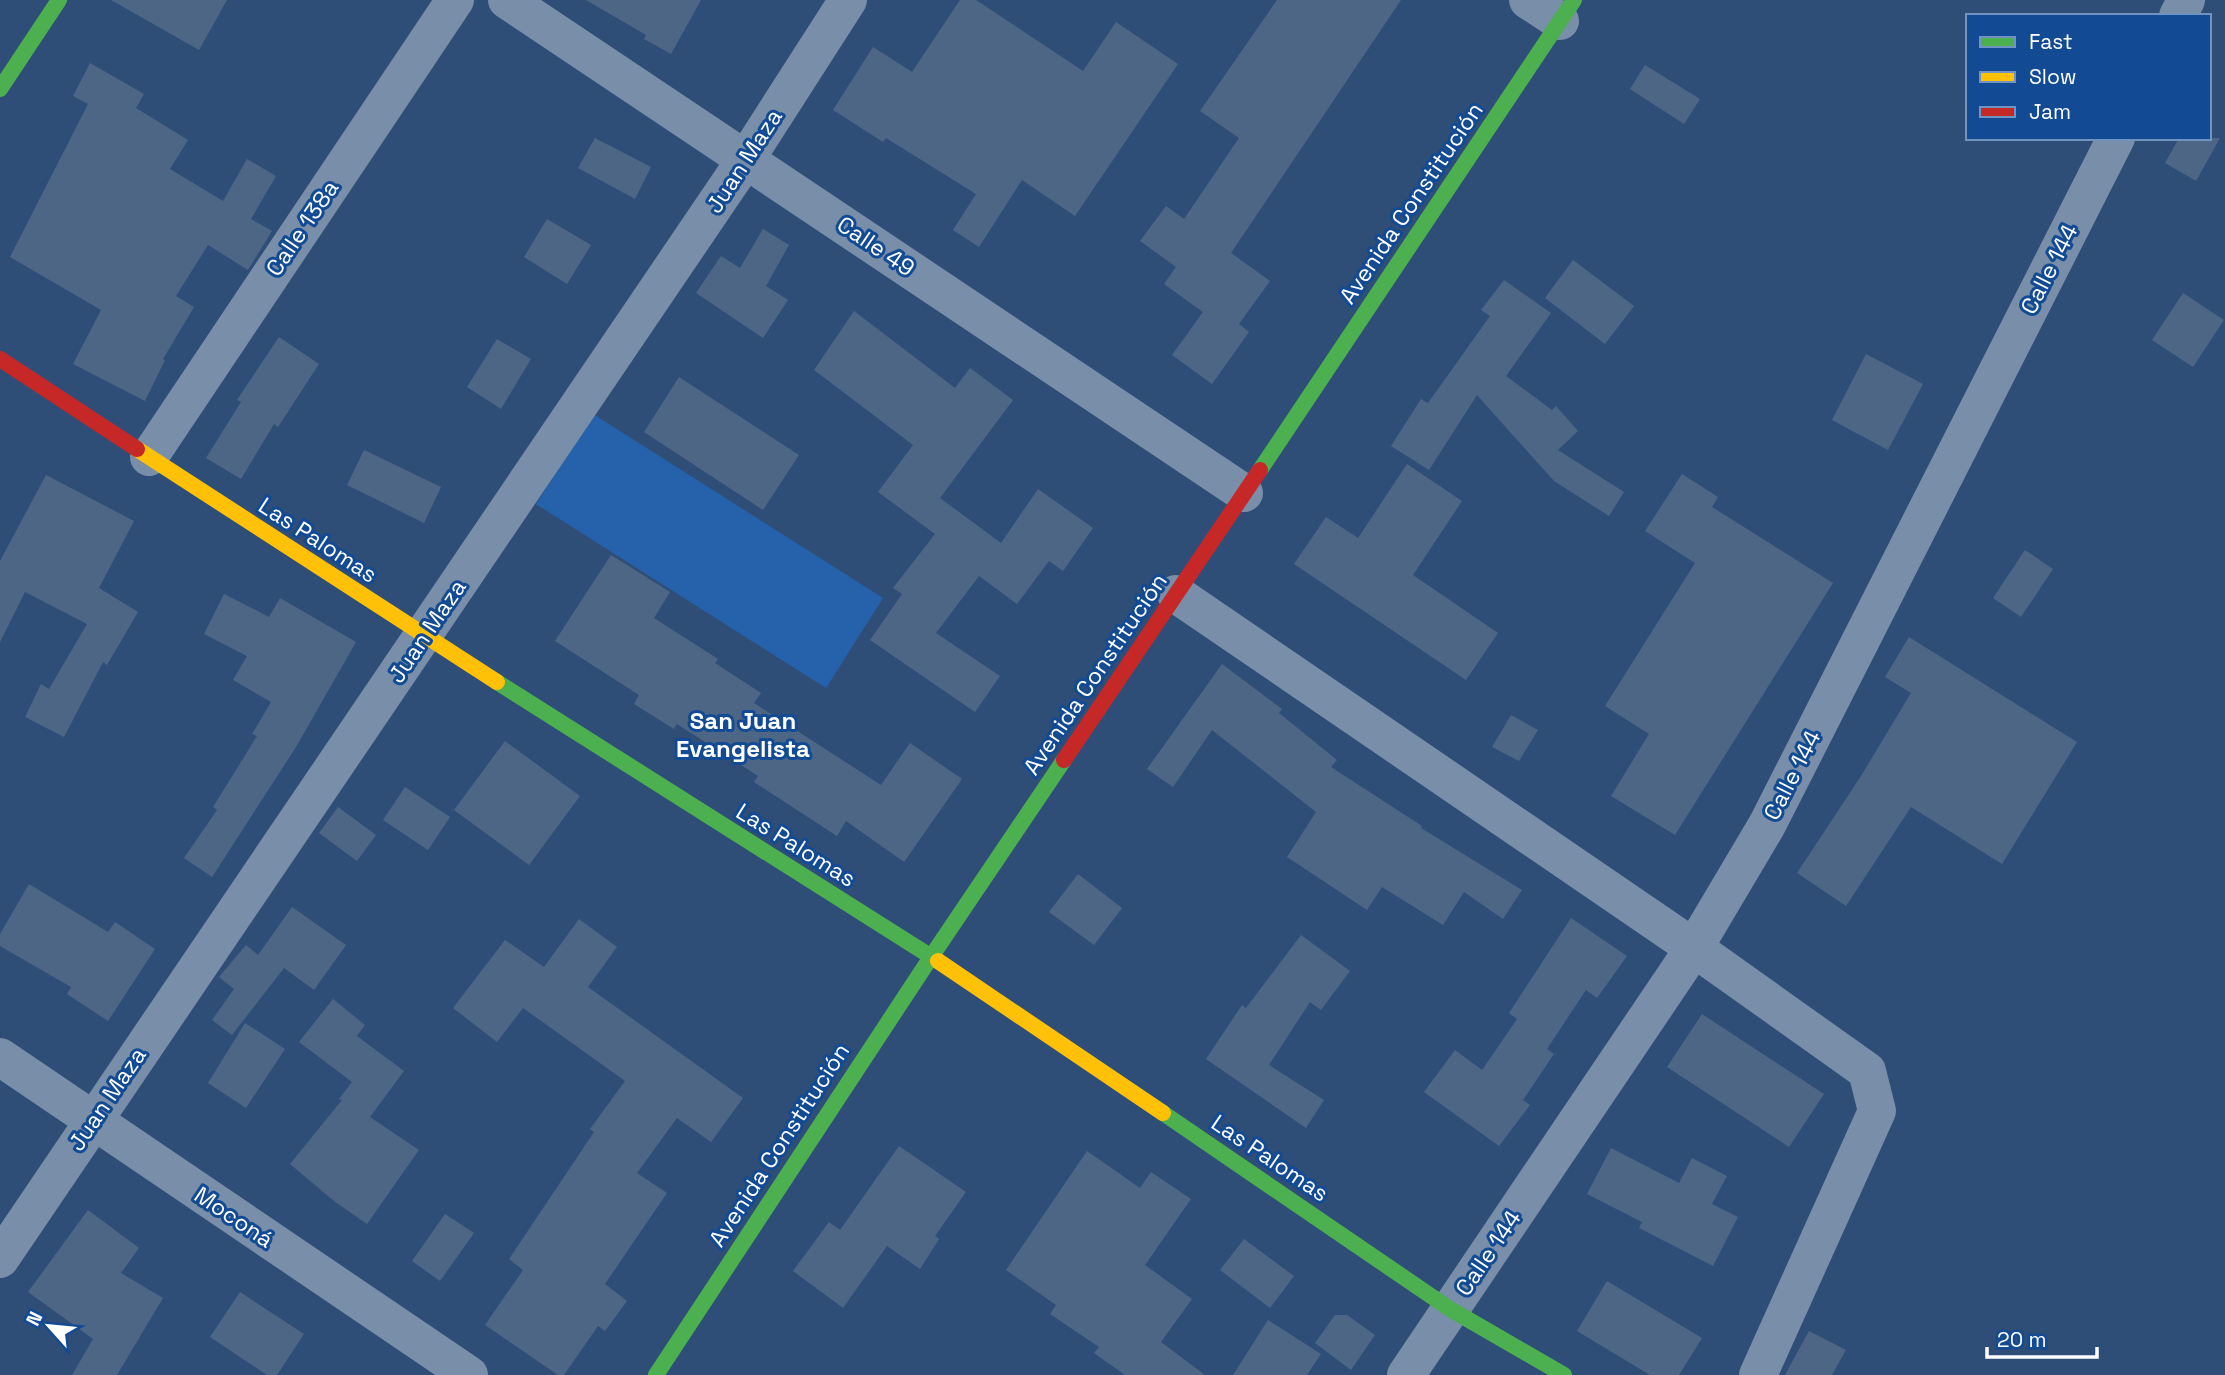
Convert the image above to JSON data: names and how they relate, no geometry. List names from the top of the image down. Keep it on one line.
{"streets":{"street":["Juan Maza","Avenida Constitución","Calle 138a","Calle 49","Calle 144","Las Palomas","Moconá"]},"crossings":[["Juan Maza","Calle 49"],["Juan Maza","Las Palomas"],["Juan Maza","Moconá"],["Avenida Constitución","Calle 49"],["Avenida Constitución","Las Palomas"],["Calle 138a","Las Palomas"],["Calle 144","Las Palomas"]],"districts":["San Juan Evangelista"],"legend":["Fast","Slow","Jam"],"scale_bar":"20 m","north":"top left"}
